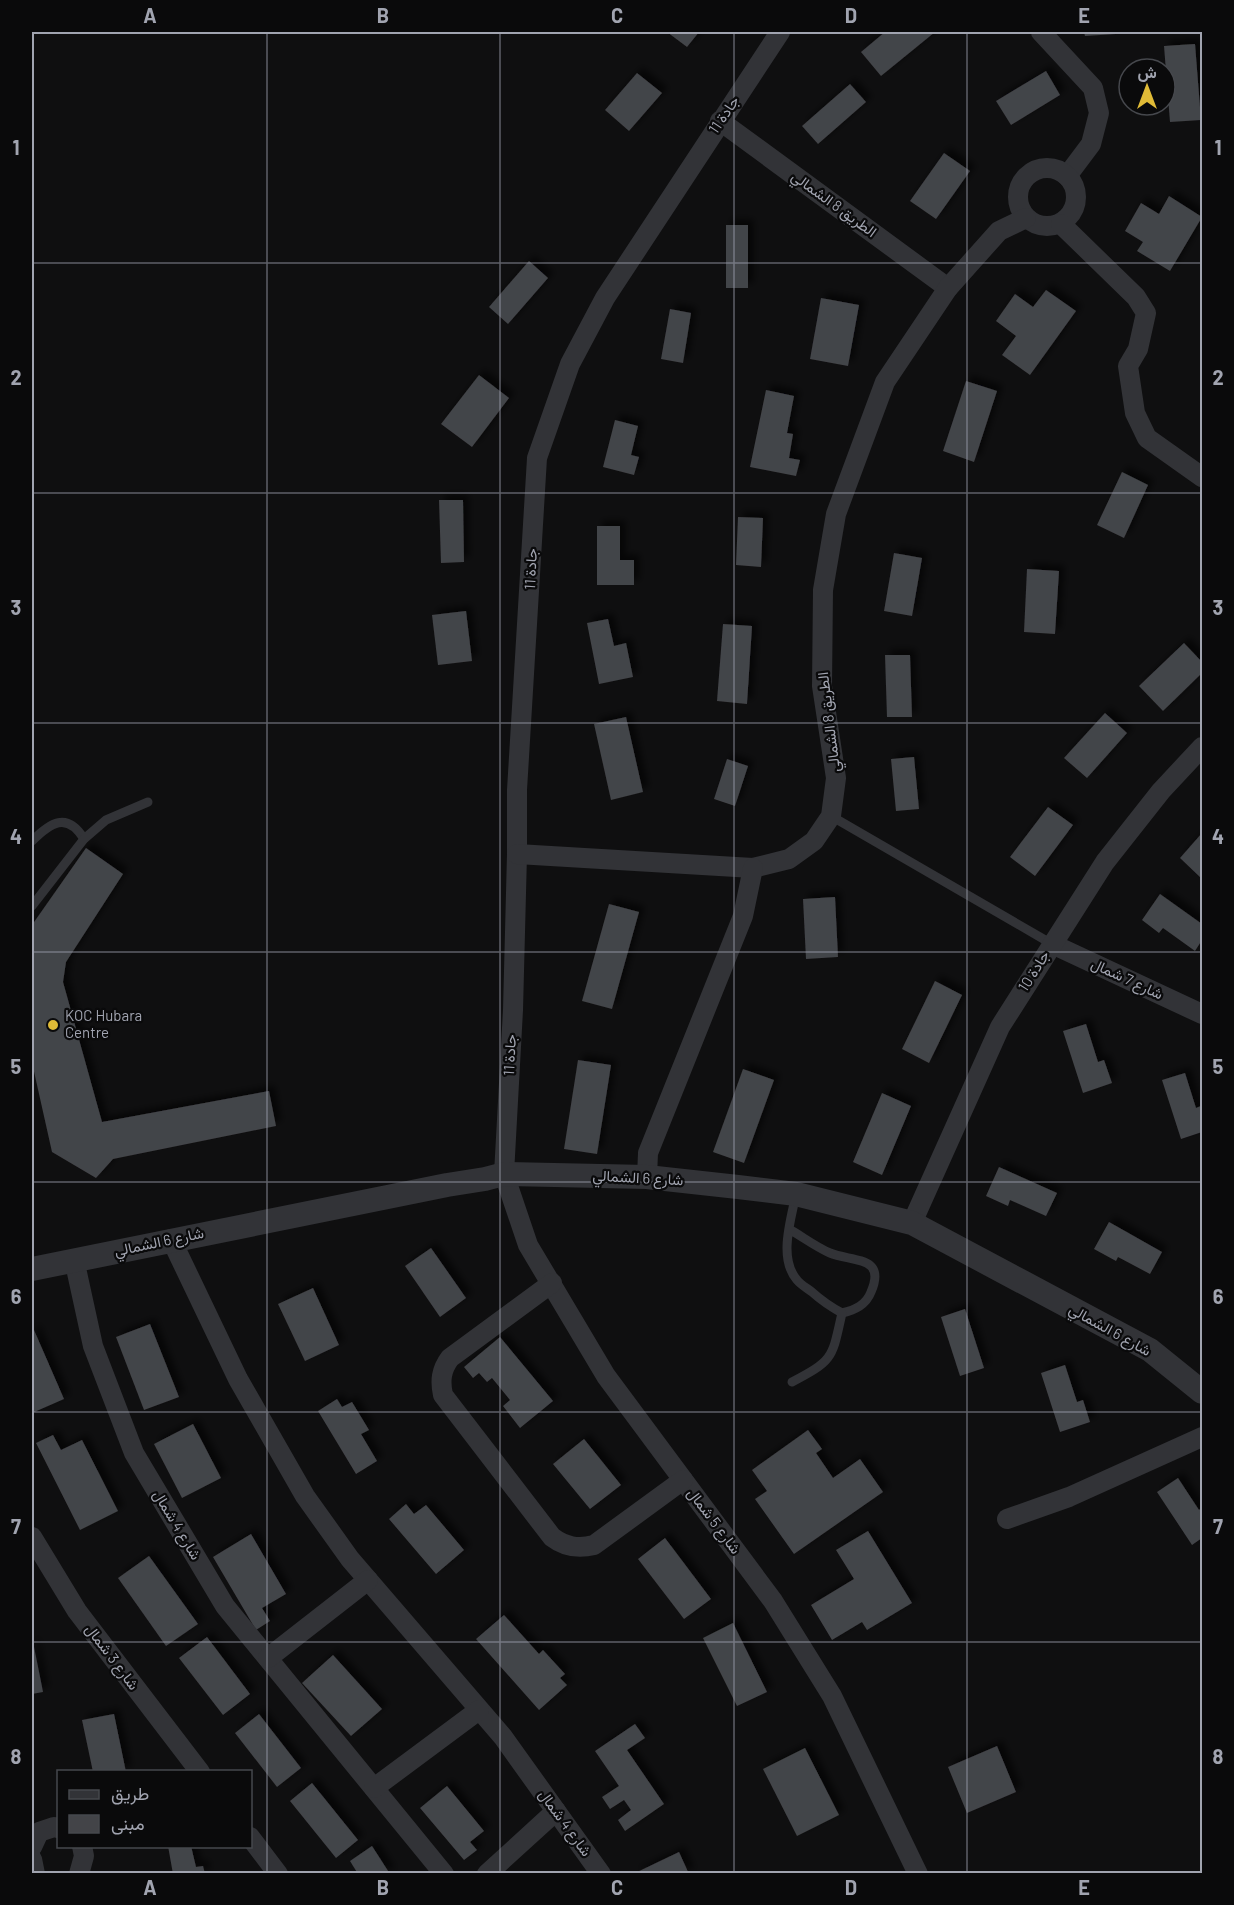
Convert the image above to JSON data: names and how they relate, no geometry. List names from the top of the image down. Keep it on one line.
{"streets":{"street":["جادة 11","الطريق 8 الشمالي","جادة 10","شارع 7 شمال","شارع 6 الشمالي","شارع 5 شمال","شارع 4 شمال","شارع 3 شمال"]},"crossings":[["جادة 11","الطريق 8 الشمالي"],["جادة 11","شارع 6 الشمالي"],["جادة 11","شارع 5 شمال"],["جادة 10","شارع 7 شمال"],["جادة 10","شارع 6 الشمالي"],["شارع 6 الشمالي","شارع 5 شمال"],["شارع 6 الشمالي","شارع 4 شمال"]],"places":["KOC Hubara Centre"],"legend":["طريق","مبنى"],"north":"top","grid":{"columns":["A","B","C","D","E"],"rows":["1","2","3","4","5","6","7","8"]}}
